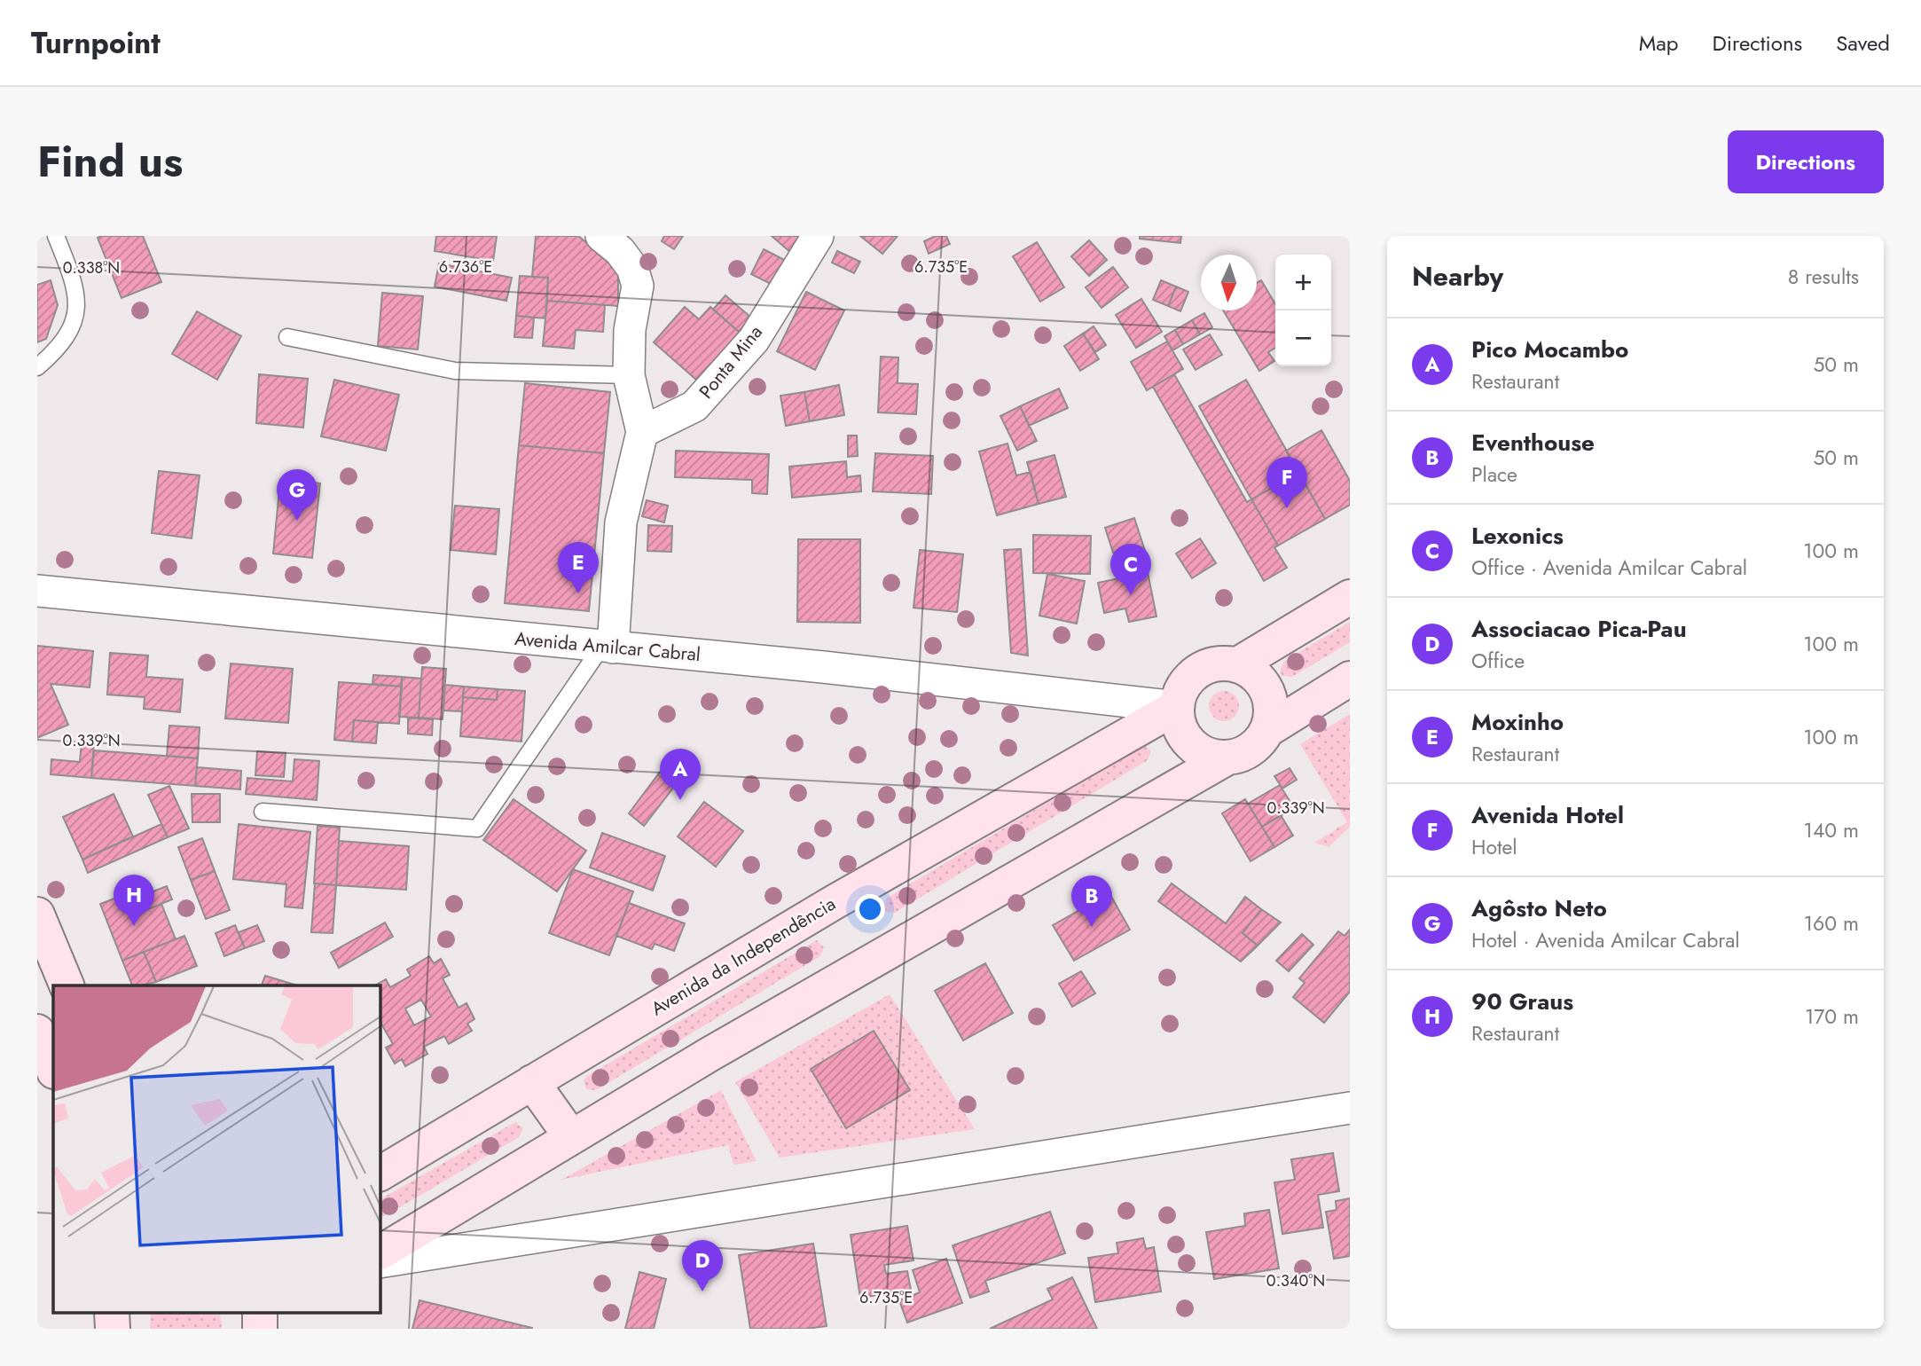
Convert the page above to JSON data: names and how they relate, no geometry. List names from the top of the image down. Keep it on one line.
{"streets":{"street":["Ponta Mina","Avenida Amilcar Cabral","Avenida da Independência"]},"crossings":[["Avenida Amilcar Cabral","Avenida da Independência"]],"north":"bottom","page":{"header":"Turnpoint","nav":["Map","Directions","Saved"],"title":"Find us","buttons":"Directions","heading":["Nearby","8 results"],"map_buttons":["+","−"],"list":[{"mark":"A","name":"Pico Mocambo","note":"Restaurant","value":"50 m"},{"mark":"B","name":"Eventhouse","note":"Place","value":"50 m"},{"mark":"C","name":"Lexonics","note":"Office · Avenida Amilcar Cabral","value":"100 m"},{"mark":"D","name":"Associacao Pica-Pau","note":"Office","value":"100 m"},{"mark":"E","name":"Moxinho","note":"Restaurant","value":"100 m"},{"mark":"F","name":"Avenida Hotel","note":"Hotel","value":"140 m"},{"mark":"G","name":"Agôsto Neto","note":"Hotel · Avenida Amilcar Cabral","value":"160 m"},{"mark":"H","name":"90 Graus","note":"Restaurant","value":"170 m"}],"pins":["F","G","E","C","A","H","B","D"]},"coordinates":["6.736°E","6.735°E","0.338°N","0.339°N","0.340°N"]}
